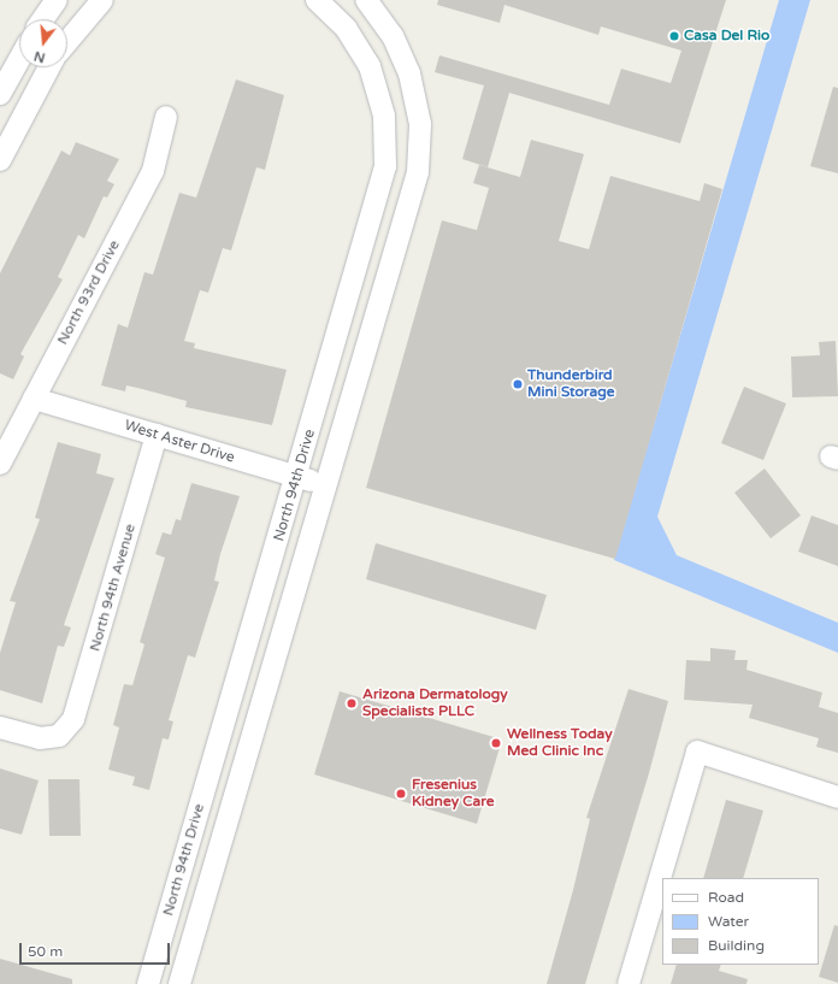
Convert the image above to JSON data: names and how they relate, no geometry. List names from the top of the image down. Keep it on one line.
{"streets":{"street":["North 93rd Drive","West Aster Drive","North 94th Drive","North 94th Avenue"]},"crossings":[["North 93rd Drive","West Aster Drive"],["West Aster Drive","North 94th Drive"],["West Aster Drive","North 94th Avenue"]],"places":["Casa Del Rio","Thunderbird Mini Storage","Arizona Dermatology Specialists PLLC","Wellness Today Med Clinic Inc","Fresenius Kidney Care"],"legend":["Road","Water","Building"],"scale_bar":"50 m","north":"bottom"}
